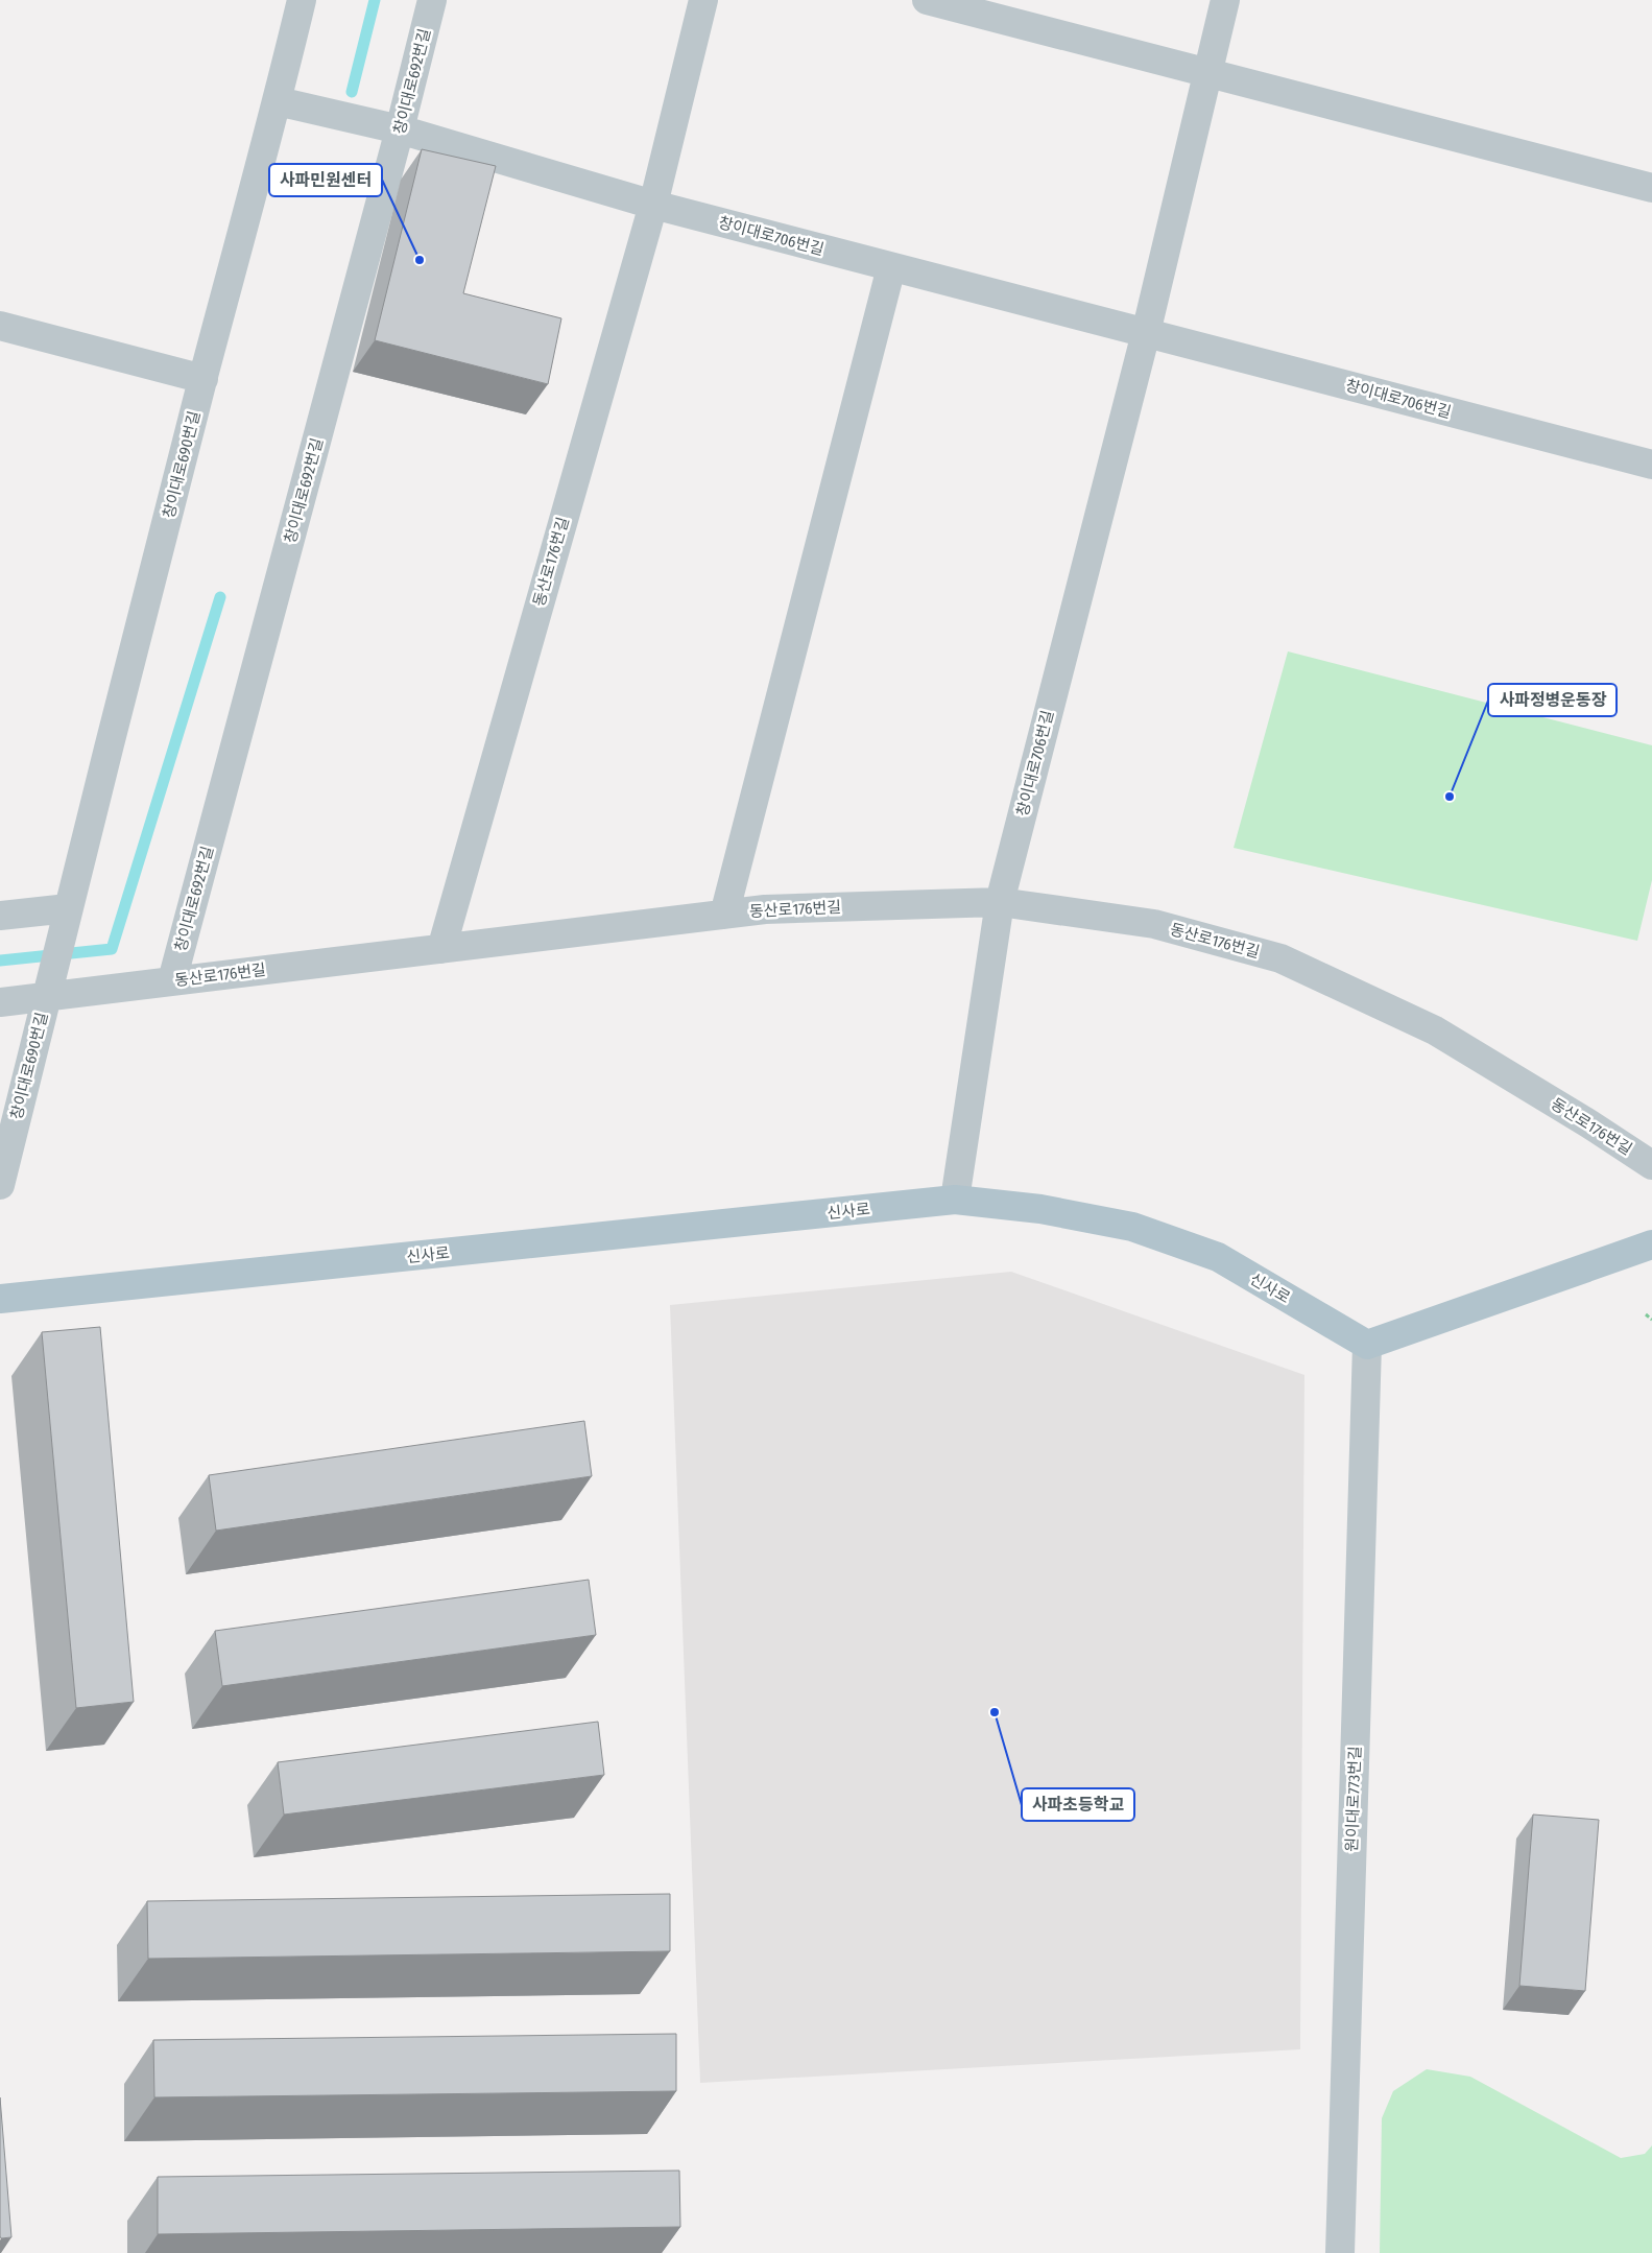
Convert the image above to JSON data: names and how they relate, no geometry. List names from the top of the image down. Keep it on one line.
{"streets":{"main road":["신사로"],"street":["창이대로692번길","창이대로706번길","창이대로690번길","동산로176번길","원이대로773번길"]},"crossings":[["창이대로692번길","창이대로706번길"],["창이대로692번길","동산로176번길"],["창이대로706번길","창이대로690번길"],["창이대로706번길","동산로176번길"],["창이대로706번길","신사로"],["창이대로690번길","동산로176번길"],["신사로","원이대로773번길"]],"places":["사파민원센터","사파정병운동장","사파초등학교"]}
